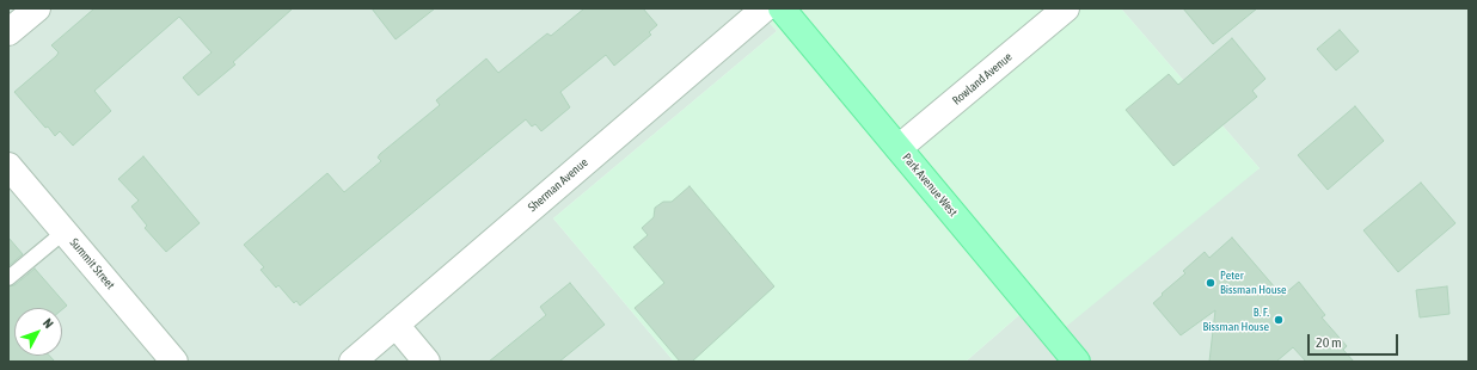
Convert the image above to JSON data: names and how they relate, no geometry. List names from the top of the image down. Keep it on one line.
{"streets":{"main road":["Park Avenue West"],"street":["Rowland Avenue","Sherman Avenue","Summit Street"]},"crossings":[["Rowland Avenue","Park Avenue West"]],"places":["Peter Bissman House","B. F. Bissman House"],"scale_bar":"20 m","north":"top right"}
